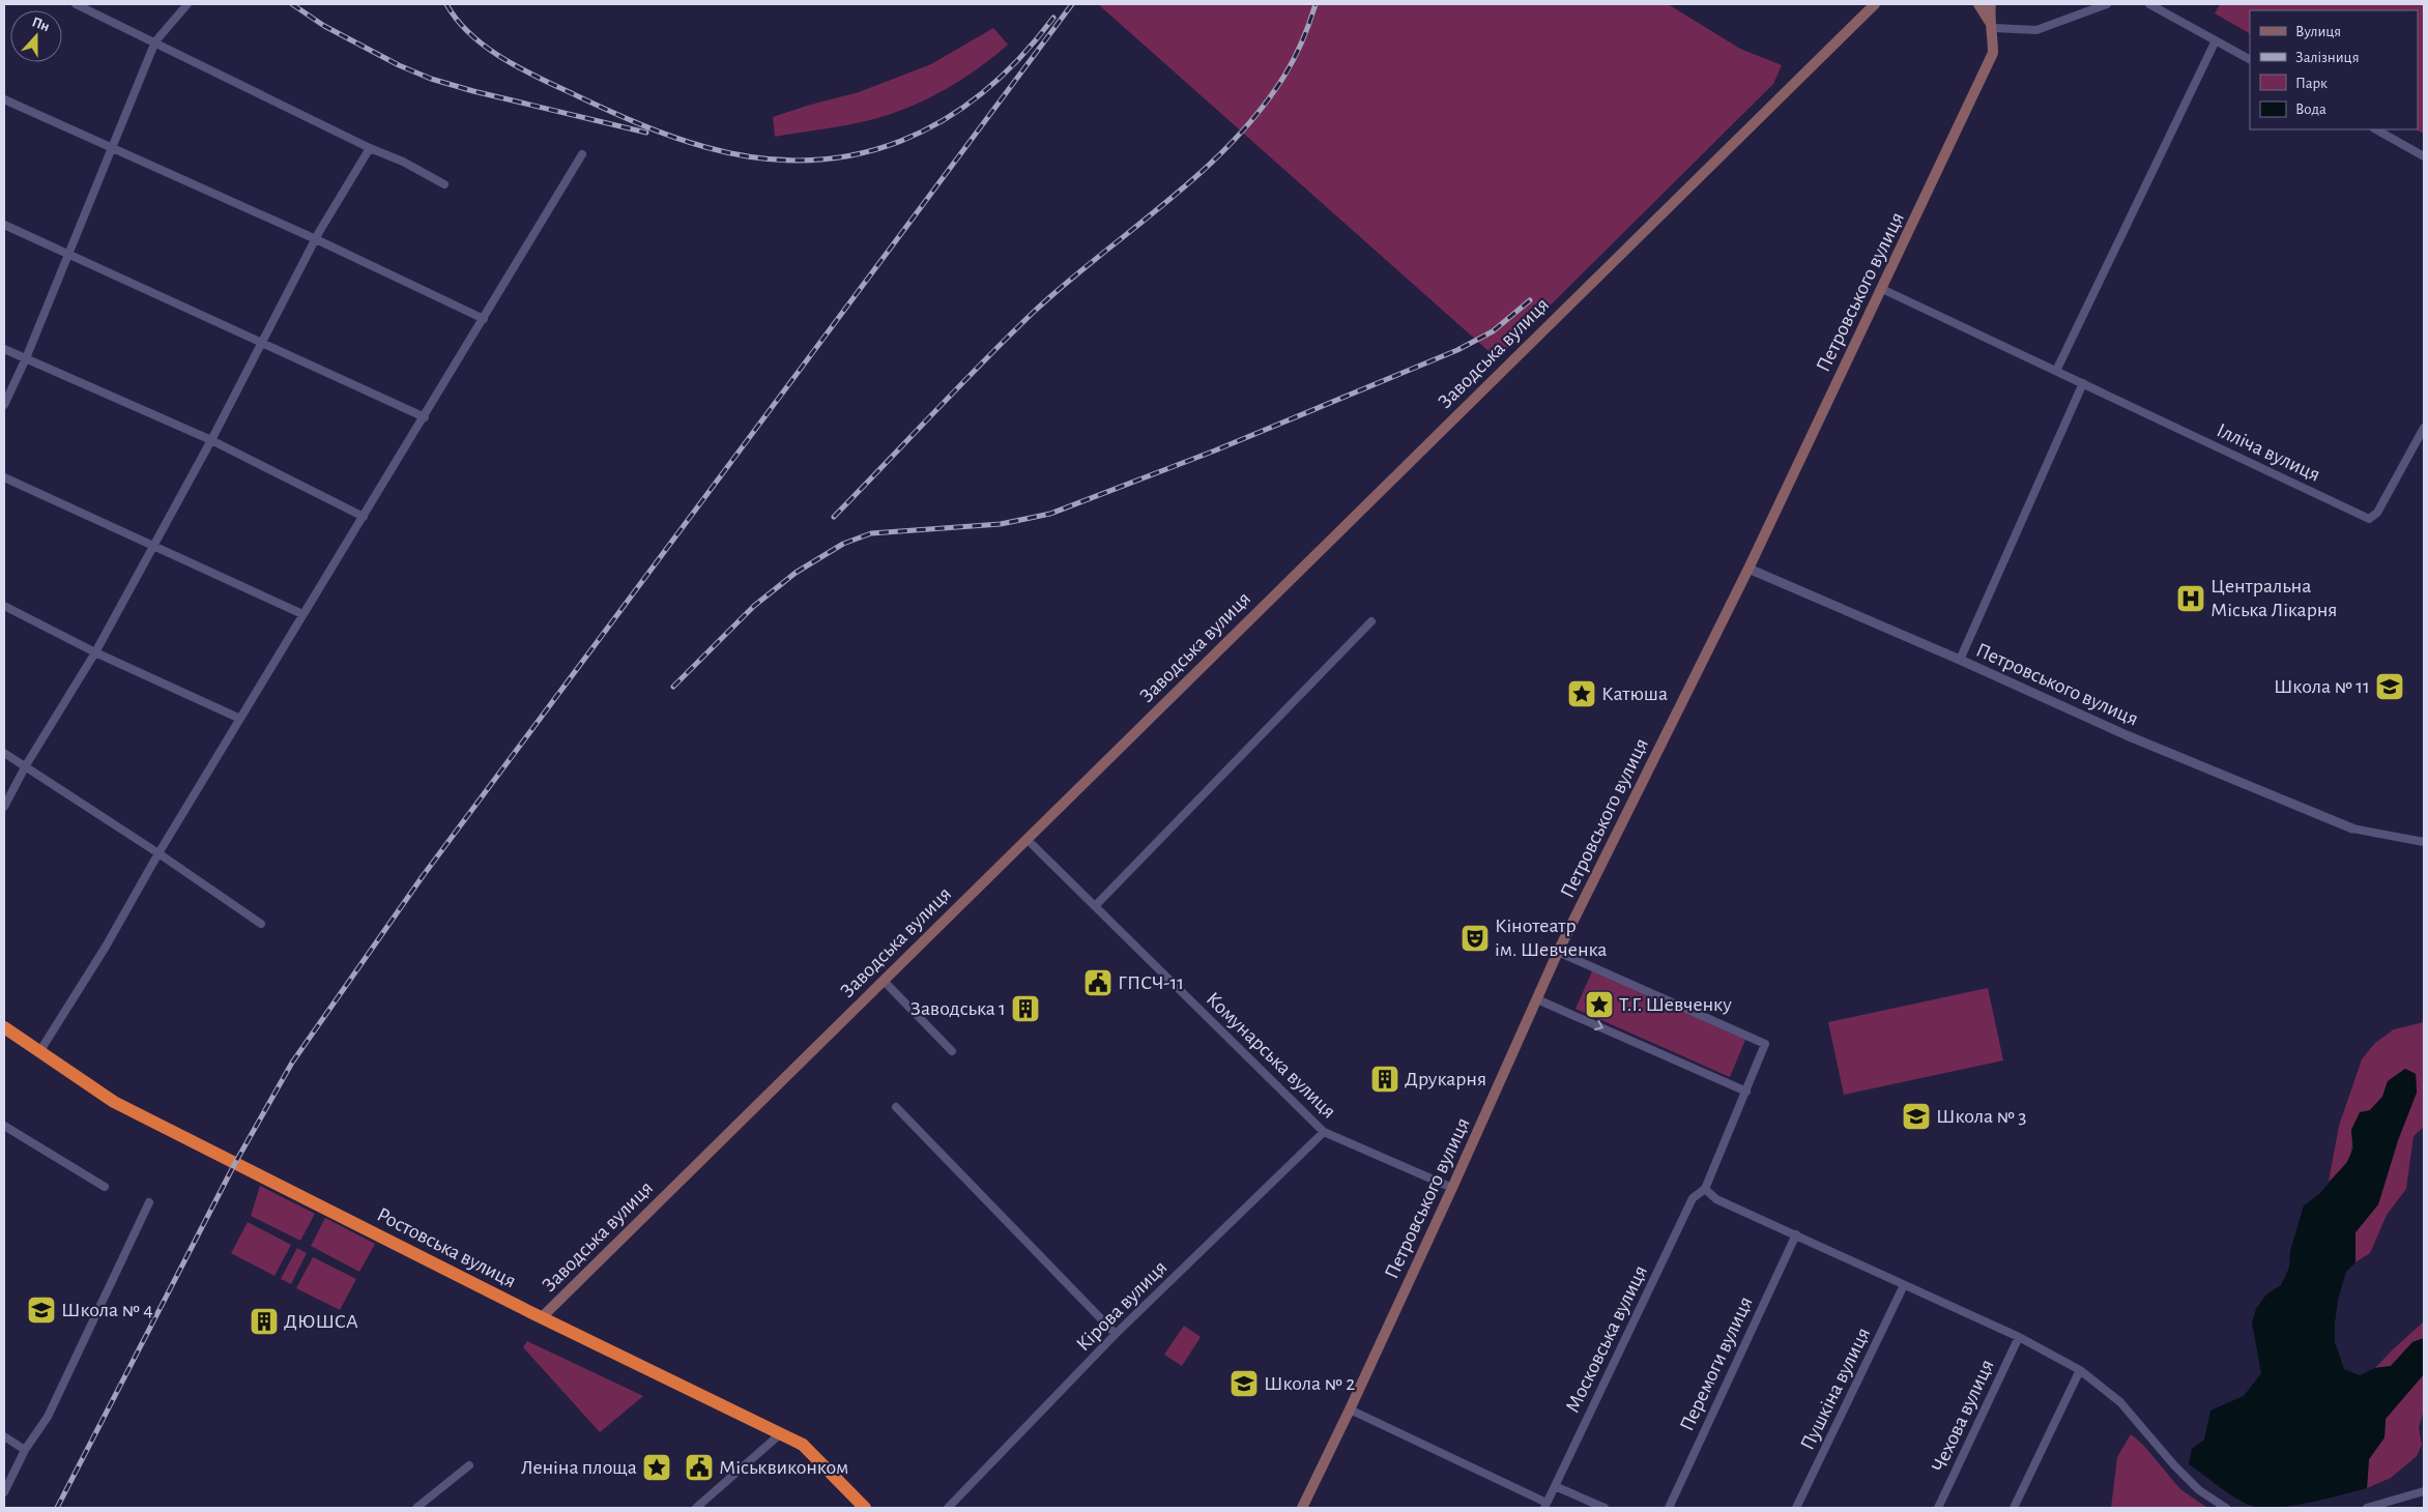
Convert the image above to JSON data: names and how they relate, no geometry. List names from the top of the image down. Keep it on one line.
{"streets":{"highway":["Ростовська вулиця"],"main road":["Петровського вулиця","Заводська вулиця"],"street":["Ілліча вулиця","Комунарська вулиця","Кірова вулиця","Московська вулиця","Перемоги вулиця","Пушкіна вулиця","Чехова вулиця"]},"crossings":[["Петровського вулиця","Ілліча вулиця"],["Петровського вулиця","Комунарська вулиця"],["Петровського вулиця","Московська вулиця"],["Заводська вулиця","Комунарська вулиця"],["Заводська вулиця","Ростовська вулиця"],["Комунарська вулиця","Кірова вулиця"]],"places":{"hospital":["Центральна Міська Лікарня"],"school or university":["Школа № 11","Школа № 3","Школа № 4","Школа № 2"],"place":["Катюша","Т.Г. Шевченку","Леніна площа"],"theatre":["Кінотеатр ім. Шевченка"],"public building":["ГПСЧ-11","Міськвиконком"],"building":["Заводська 1","Друкарня","ДЮШСА"]},"legend":["Вулиця","Залізниця","Парк","Вода"],"north":"top"}
